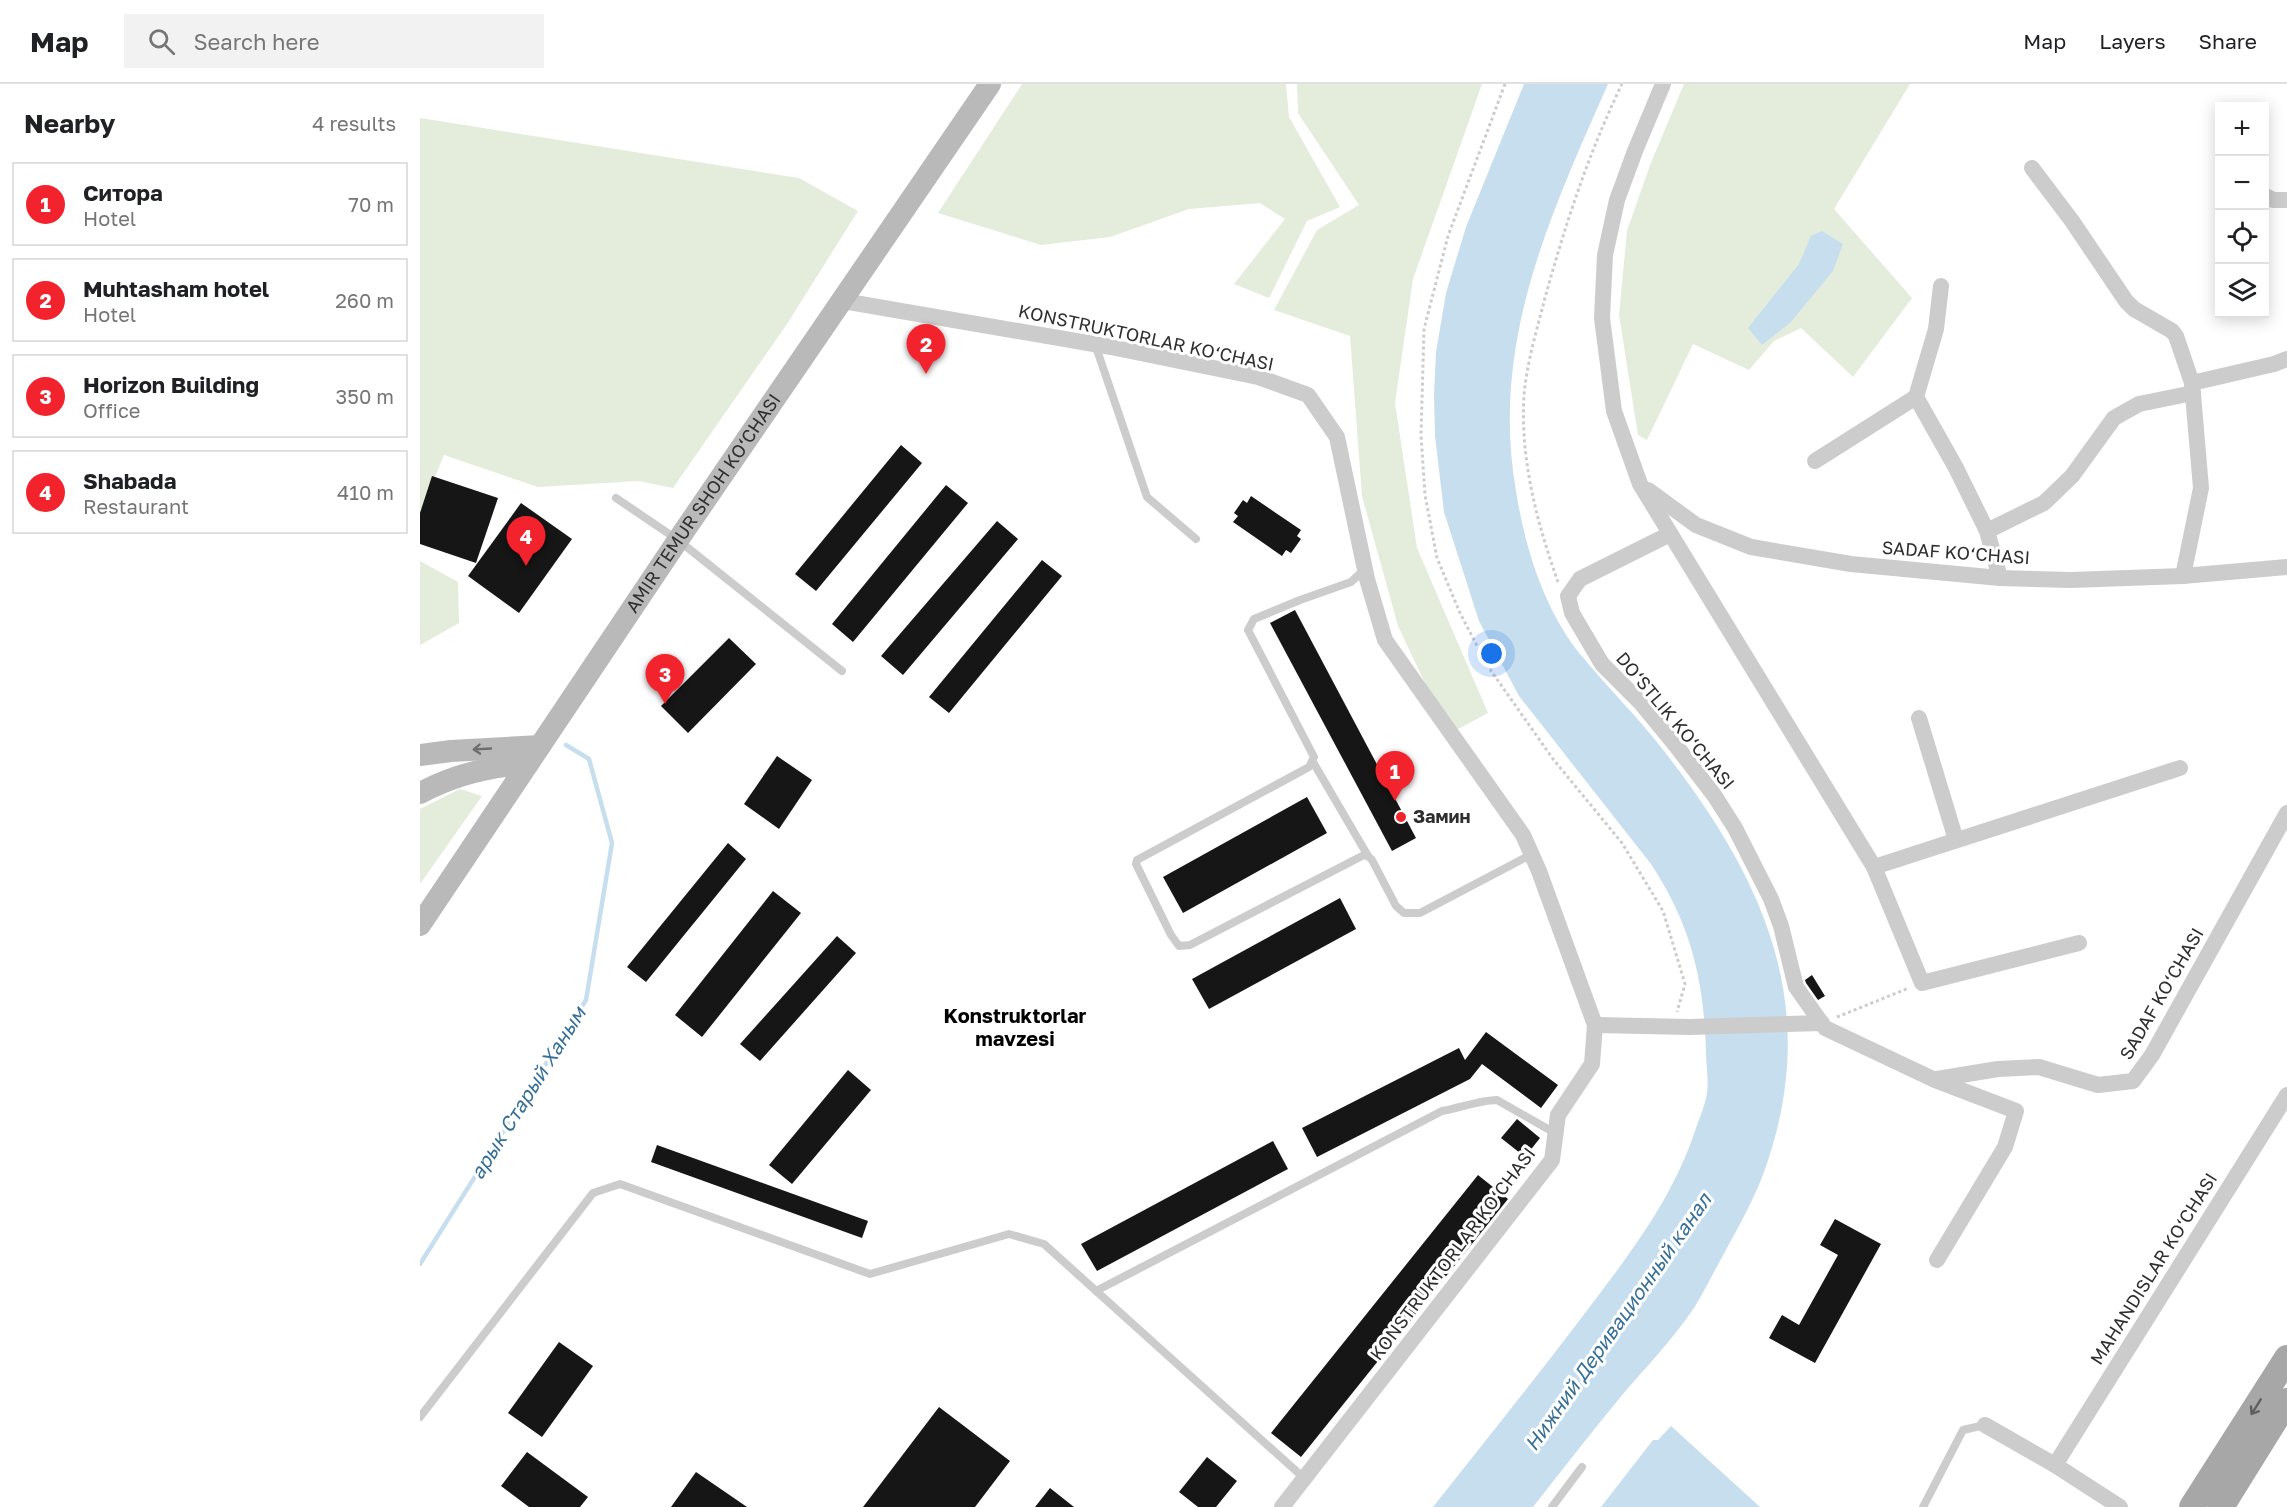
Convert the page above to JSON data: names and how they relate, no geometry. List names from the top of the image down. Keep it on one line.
{"streets":{"main road":["AMIR TEMUR SHOH KO‘CHASI"],"street":["KONSTRUKTORLAR KO‘CHASI","SADAF KO‘CHASI","DO‘STLIK KO‘CHASI","MAHANDISLAR KO‘CHASI"]},"crossings":[["KONSTRUKTORLAR KO‘CHASI","AMIR TEMUR SHOH KO‘CHASI"],["SADAF KO‘CHASI","DO‘STLIK KO‘CHASI"]],"districts":["Konstruktorlar mavzesi"],"water":["арык Старый Ханым","Нижний Деривационный канал"],"places":["Замин"],"page":{"header":"Map","search":"Search here","nav":["Map","Layers","Share"],"heading":["Nearby","4 results"],"map_buttons":["+","−"],"list":[{"mark":"1","name":"Ситора","note":"Hotel","value":"70 m"},{"mark":"2","name":"Muhtasham hotel","note":"Hotel","value":"260 m"},{"mark":"3","name":"Horizon Building","note":"Office","value":"350 m"},{"mark":"4","name":"Shabada","note":"Restaurant","value":"410 m"}],"pins":["2","4","3","1"]}}
